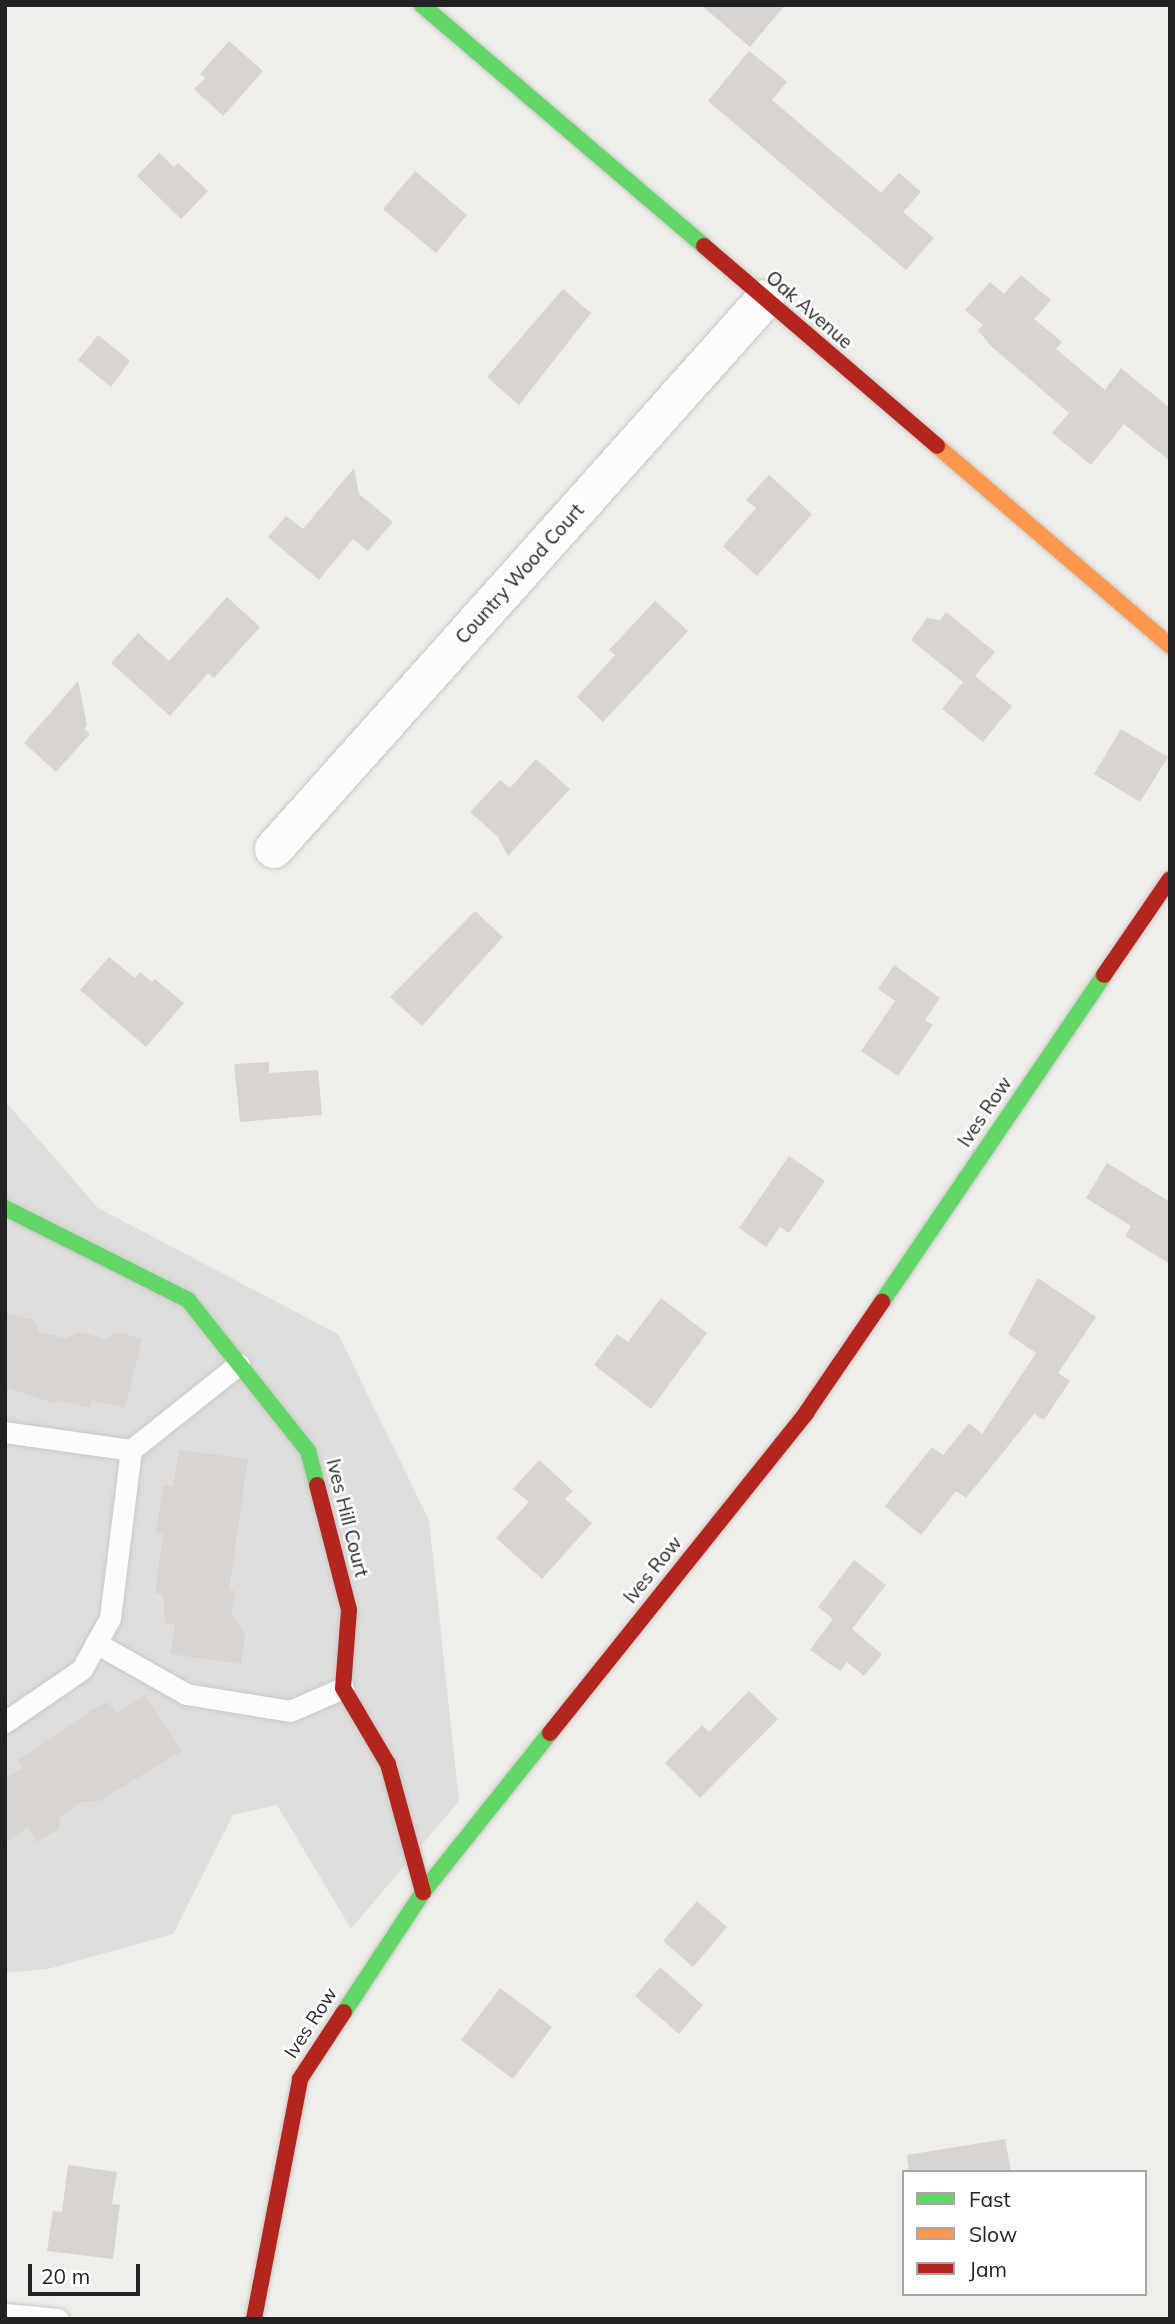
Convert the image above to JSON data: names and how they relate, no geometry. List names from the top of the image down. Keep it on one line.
{"streets":{"street":["Oak Avenue","Country Wood Court","Ives Row","Ives Hill Court"]},"crossings":[["Oak Avenue","Country Wood Court"]],"legend":["Fast","Slow","Jam"],"scale_bar":"20 m"}
